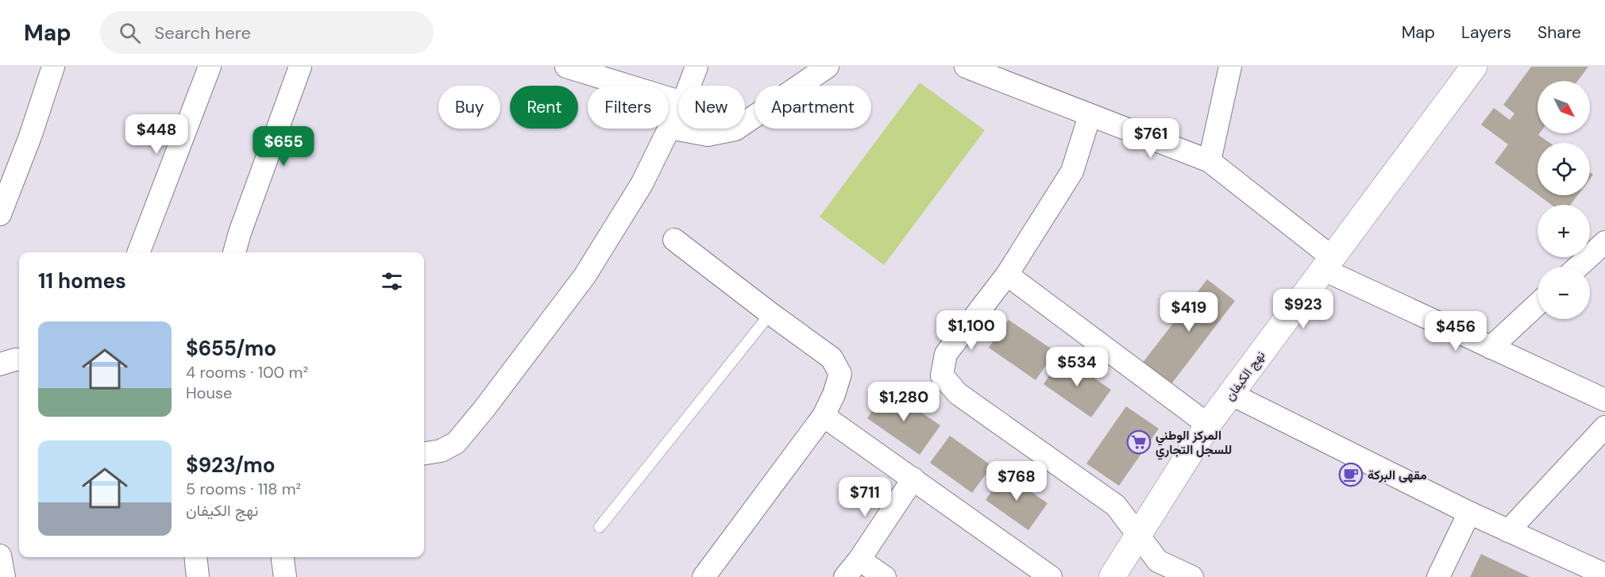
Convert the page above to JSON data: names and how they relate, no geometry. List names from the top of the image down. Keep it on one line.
{"streets":{"main road":["نهج الكيفان"]},"places":{"supermarket":["المركز الوطني للسجل التجاري"],"cafe":["مقهى البركة"]},"north":"bottom right","page":{"header":"Map","search":"Search here","nav":["Map","Layers","Share"],"map_buttons":["+","−"],"chip":["Buy","Rent","Filters","New","Apartment"],"price":["$448","$761","$655","$923","$419","$1,100","$456","$534","$1,280","$768","$711"],"heading":"11 homes","list":[{"name":"$655/mo","note":"4 rooms · 100 m² · House"},{"name":"$923/mo","note":"5 rooms · 118 m² · نهج الكيفان"}]}}
